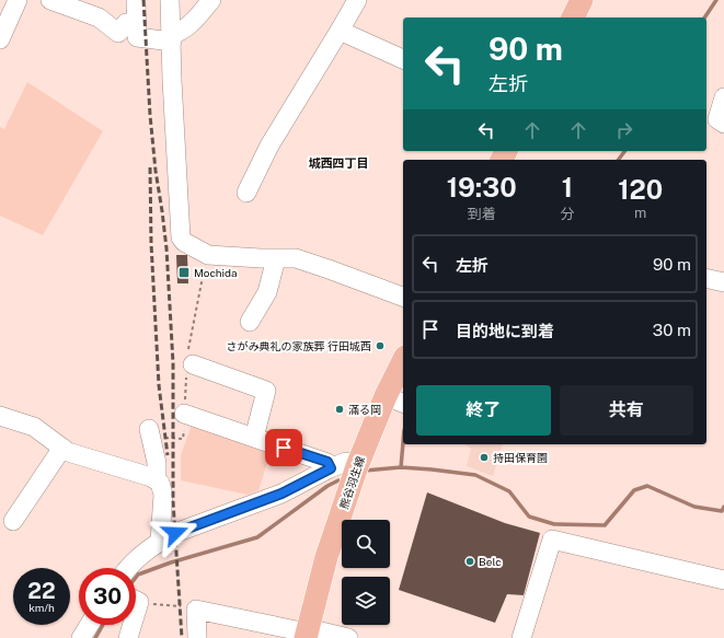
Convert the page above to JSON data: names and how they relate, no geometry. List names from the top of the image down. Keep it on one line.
{"streets":{"main road":["熊谷羽生線"]},"districts":["城西四丁目"],"places":{"transit":["Mochida"],"other":["さがみ典礼の家族葬 行田城西","滿る岡","持田保育園","Belc"]},"page":{"turn":["90 m","左折"],"eta":["19:30","到着","1","分","120","m"],"list":[{"name":"左折","value":"90 m"},{"name":"目的地に到着","value":"30 m"}],"buttons":["終了","共有"],"speed":"22 km/h","limit":"30"}}
